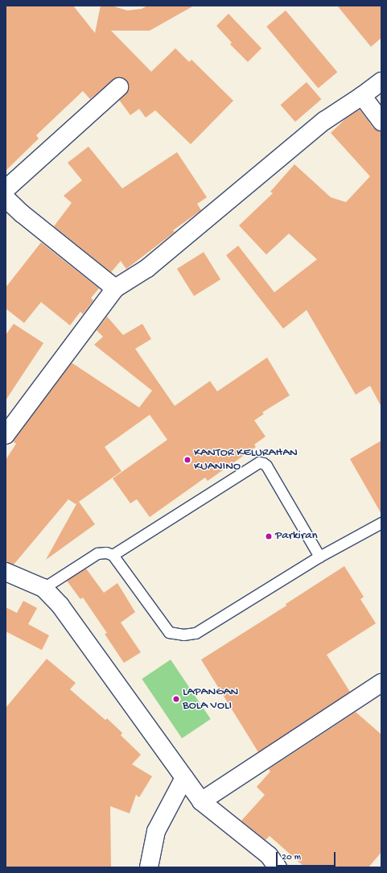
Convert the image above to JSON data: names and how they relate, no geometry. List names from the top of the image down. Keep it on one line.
{"places":["KANTOR KELURAHAN KUANINO","Parkiran","LAPANGAN BOLA VOLI"],"scale_bar":"20 m"}
